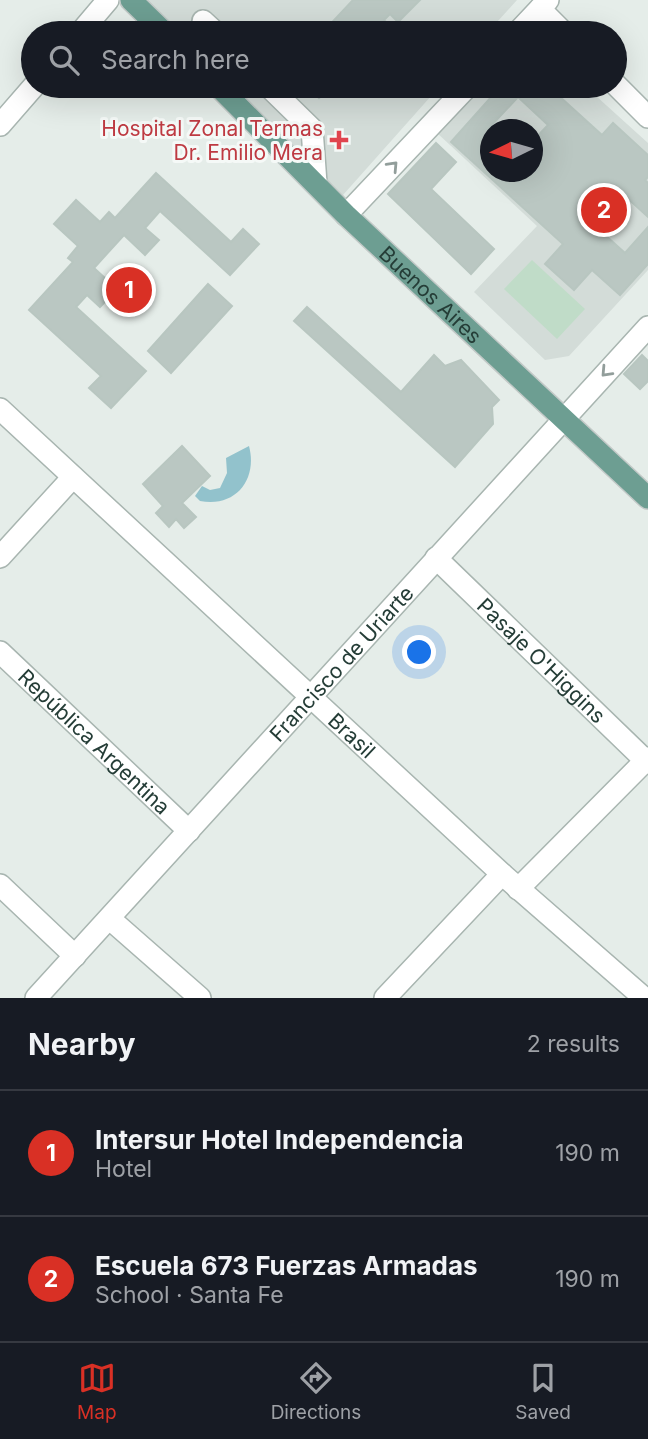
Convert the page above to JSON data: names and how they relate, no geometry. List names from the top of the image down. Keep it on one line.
{"streets":{"main road":["Buenos Aires"],"street":["Pasaje O'Higgins","Francisco de Uriarte","Brasil","República Argentina"]},"crossings":[["Buenos Aires","Francisco de Uriarte"],["Pasaje O'Higgins","Francisco de Uriarte"],["Francisco de Uriarte","Brasil"],["Francisco de Uriarte","República Argentina"]],"places":{"health":["Hospital Zonal Termas Dr. Emilio Mera"]},"north":"left","page":{"search":"Search here","pins":["2","1"],"heading":["Nearby","2 results"],"list":[{"mark":"1","name":"Intersur Hotel Independencia","note":"Hotel","value":"190 m"},{"mark":"2","name":"Escuela 673 Fuerzas Armadas","note":"School · Santa Fe","value":"190 m"}],"nav":["Map","Directions","Saved"]}}
